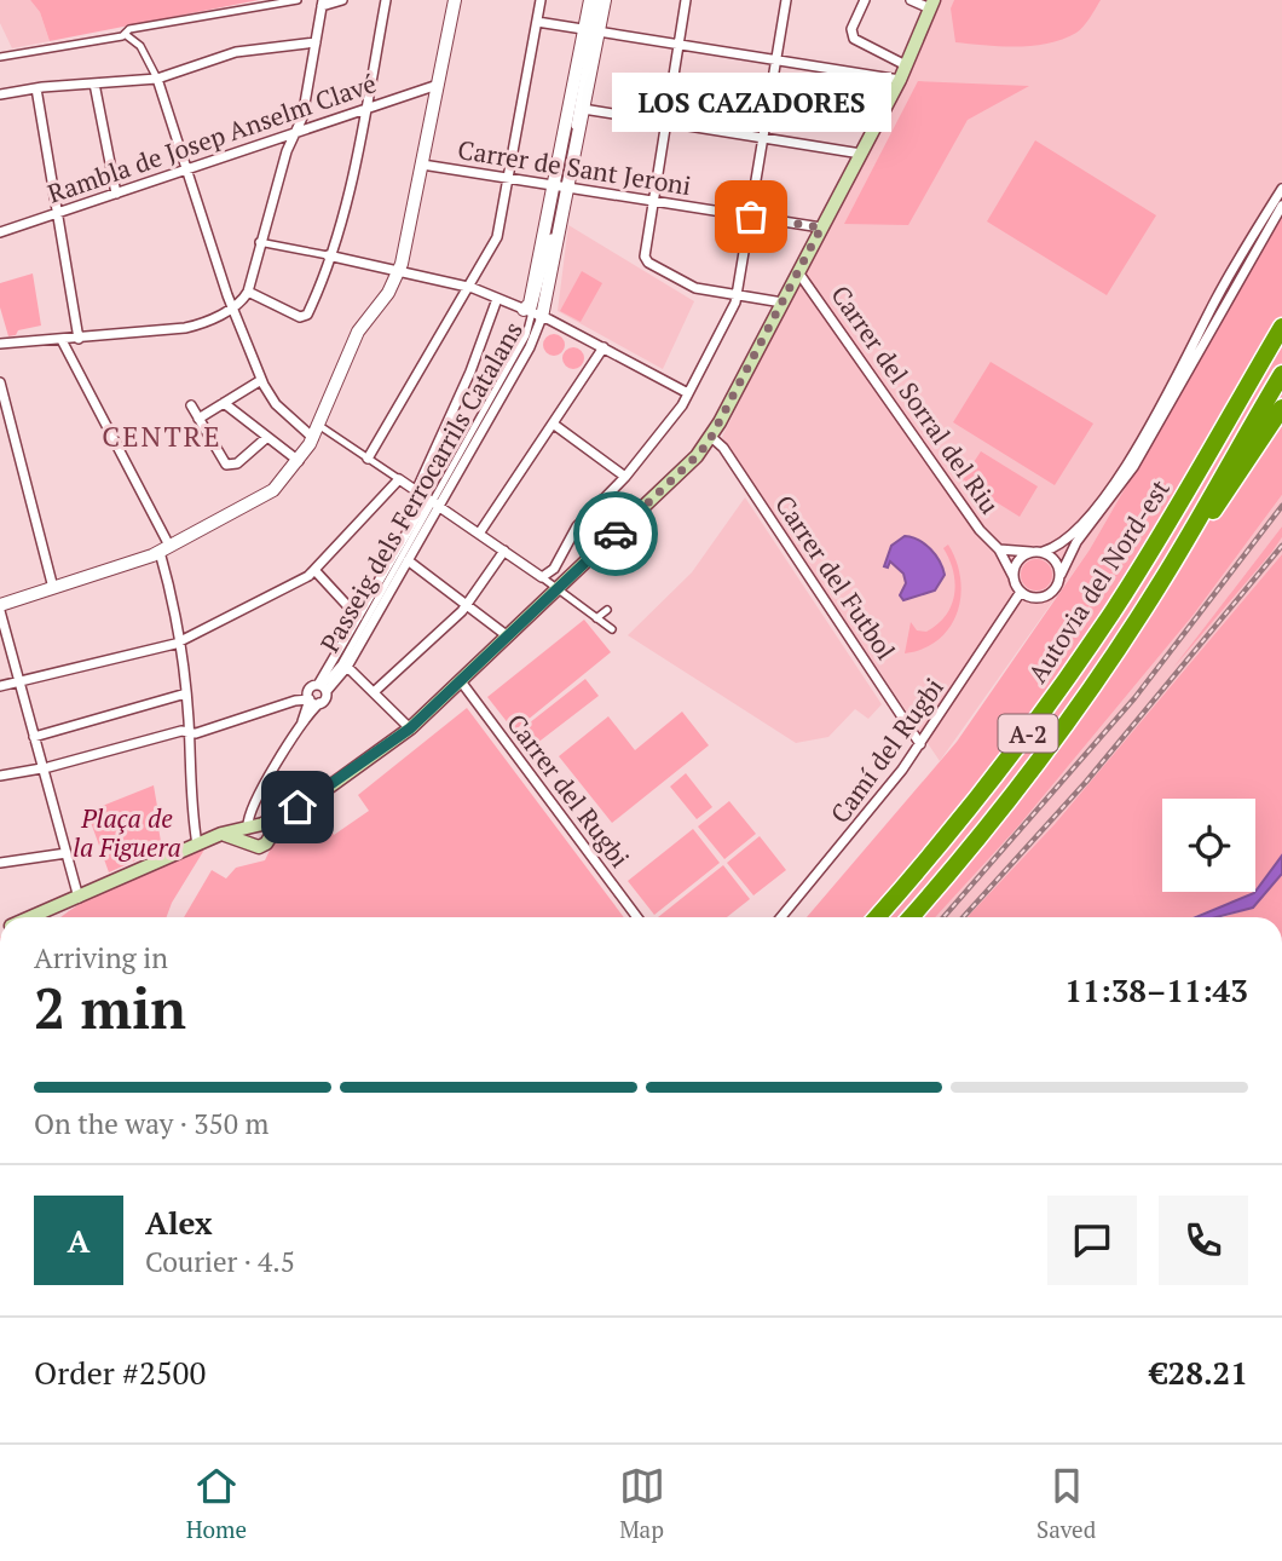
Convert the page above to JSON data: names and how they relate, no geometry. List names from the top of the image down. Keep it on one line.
{"streets":{"highway":["Autovia del Nord-est","A-2"],"street":["Rambla de Josep Anselm Clavé","Carrer de Sant Jeroni","Carrer del Sorral del Riu","Passeig dels Ferrocarrils Catalans","Carrer del Futbol","Camí del Rugbi","Carrer del Rugbi"]},"crossings":[["Carrer de Sant Jeroni","Passeig dels Ferrocarrils Catalans"],["Carrer del Sorral del Riu","Camí del Rugbi"],["Carrer del Futbol","Camí del Rugbi"]],"districts":["CENTRE"],"parks":["Plaça de la Figuera"],"places":["LOS CAZADORES"],"page":{"bubble":"LOS CAZADORES","heading":["2 min","Arriving in","11:38–11:43"],"panel":["Alex","Courier · 4.5","Order #2500","€28.21"],"bar":"On the way · 350 m","round":"A","tabs":["Home","Map","Saved"]}}
